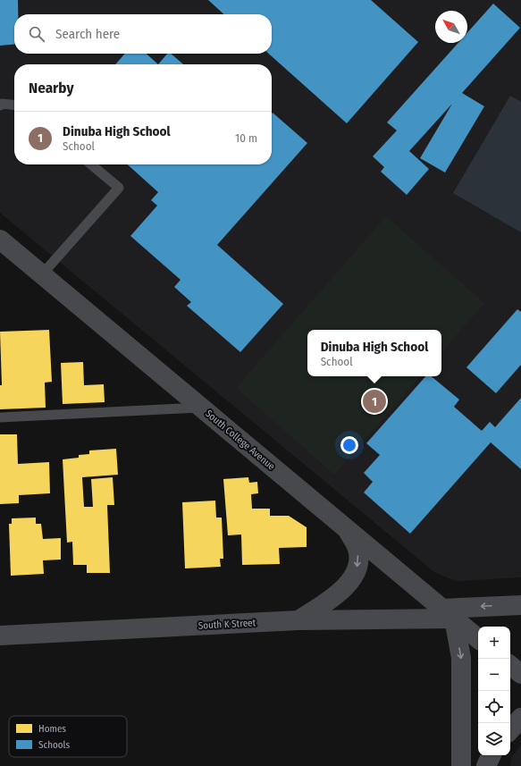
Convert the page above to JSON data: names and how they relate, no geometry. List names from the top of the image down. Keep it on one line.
{"streets":{"street":["South College Avenue","South K Street"]},"crossings":[["South College Avenue","South K Street"]],"legend":["Homes","Schools"],"north":"top left","page":{"search":"Search here","heading":"Nearby","list":[{"mark":"1","name":"Dinuba High School","note":"School","value":"10 m"}],"popup":["Dinuba High School","School"],"pins":"1","map_buttons":["+","−"]}}
